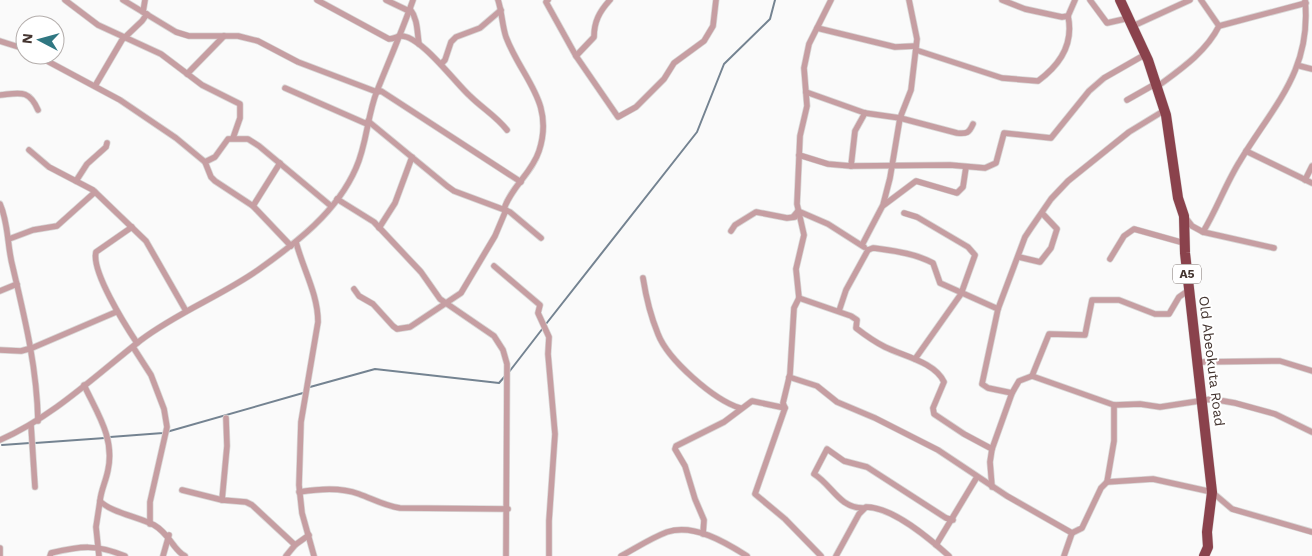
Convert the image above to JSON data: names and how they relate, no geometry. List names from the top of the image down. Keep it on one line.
{"streets":{"highway":["A5","Old Abeokuta Road"]},"north":"left"}
